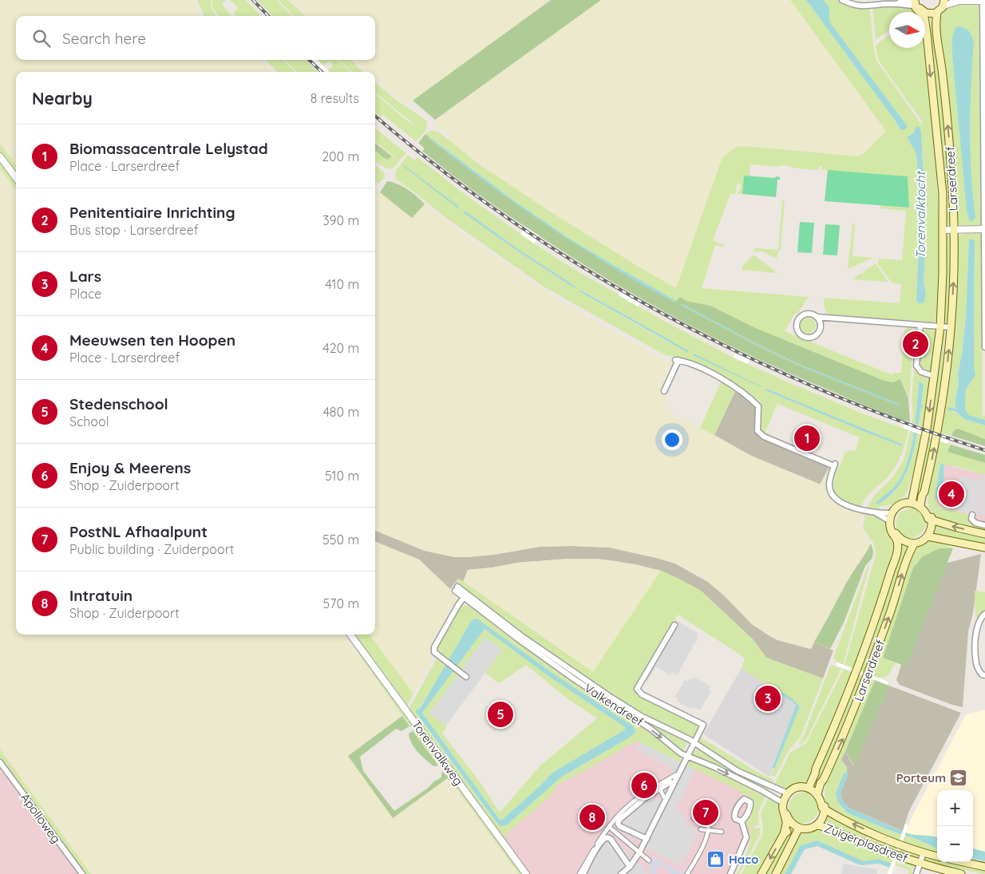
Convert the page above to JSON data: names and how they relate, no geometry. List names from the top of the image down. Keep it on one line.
{"streets":{"main road":["Larserdreef","Zuigerplasdreef"],"street":["Valkendreef","Torenvalkweg","Apolloweg"]},"crossings":[["Larserdreef","Valkendreef"],["Larserdreef","Zuigerplasdreef"],["Valkendreef","Zuigerplasdreef"]],"water":["Torenvalktocht"],"places":{"school or university":["Porteum"],"shop":["Haco"]},"north":"right","page":{"search":"Search here","heading":["Nearby","8 results"],"list":[{"mark":"1","name":"Biomassacentrale Lelystad","note":"Place · Larserdreef","value":"200 m"},{"mark":"2","name":"Penitentiaire Inrichting","note":"Bus stop · Larserdreef","value":"390 m"},{"mark":"3","name":"Lars","note":"Place","value":"410 m"},{"mark":"4","name":"Meeuwsen ten Hoopen","note":"Place · Larserdreef","value":"420 m"},{"mark":"5","name":"Stedenschool","note":"School","value":"480 m"},{"mark":"6","name":"Enjoy & Meerens","note":"Shop · Zuiderpoort","value":"510 m"},{"mark":"7","name":"PostNL Afhaalpunt","note":"Public building · Zuiderpoort","value":"550 m"},{"mark":"8","name":"Intratuin","note":"Shop · Zuiderpoort","value":"570 m"}],"pins":["2","1","4","3","5","6","7","8"],"map_buttons":["+","−"]}}
